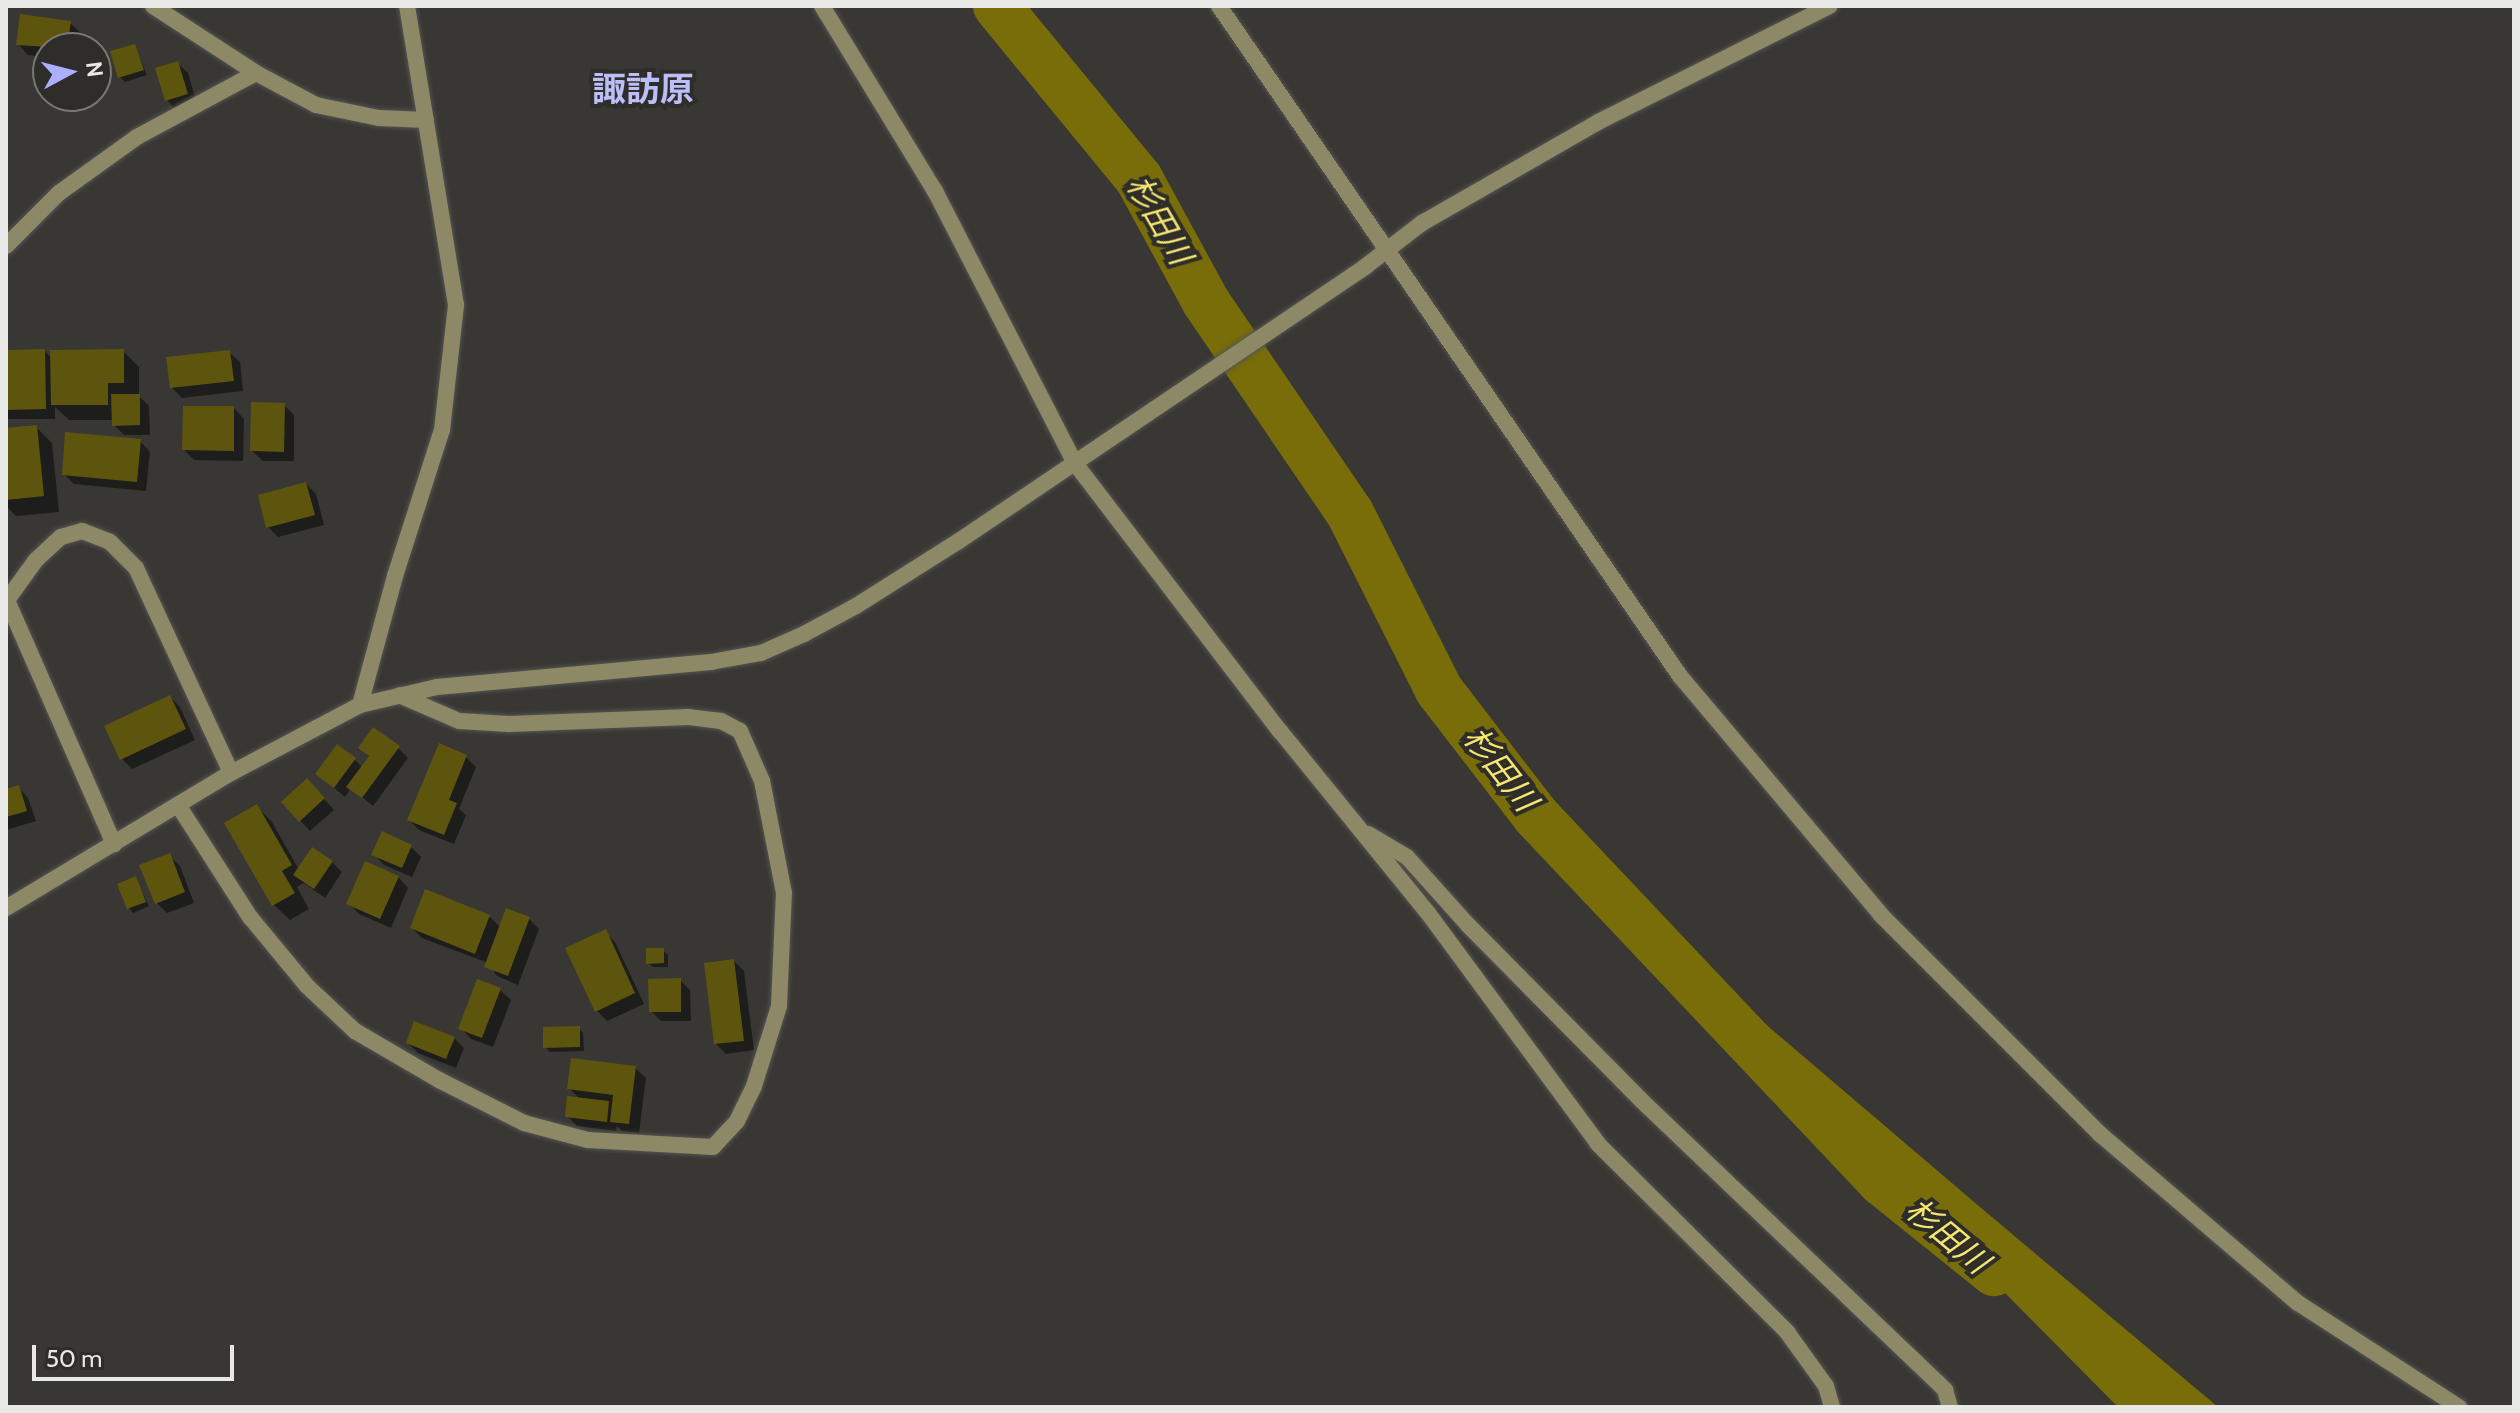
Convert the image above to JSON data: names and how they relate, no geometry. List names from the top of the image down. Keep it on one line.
{"districts":["諏訪原"],"water":["杉田川"],"scale_bar":"50 m","north":"right"}
